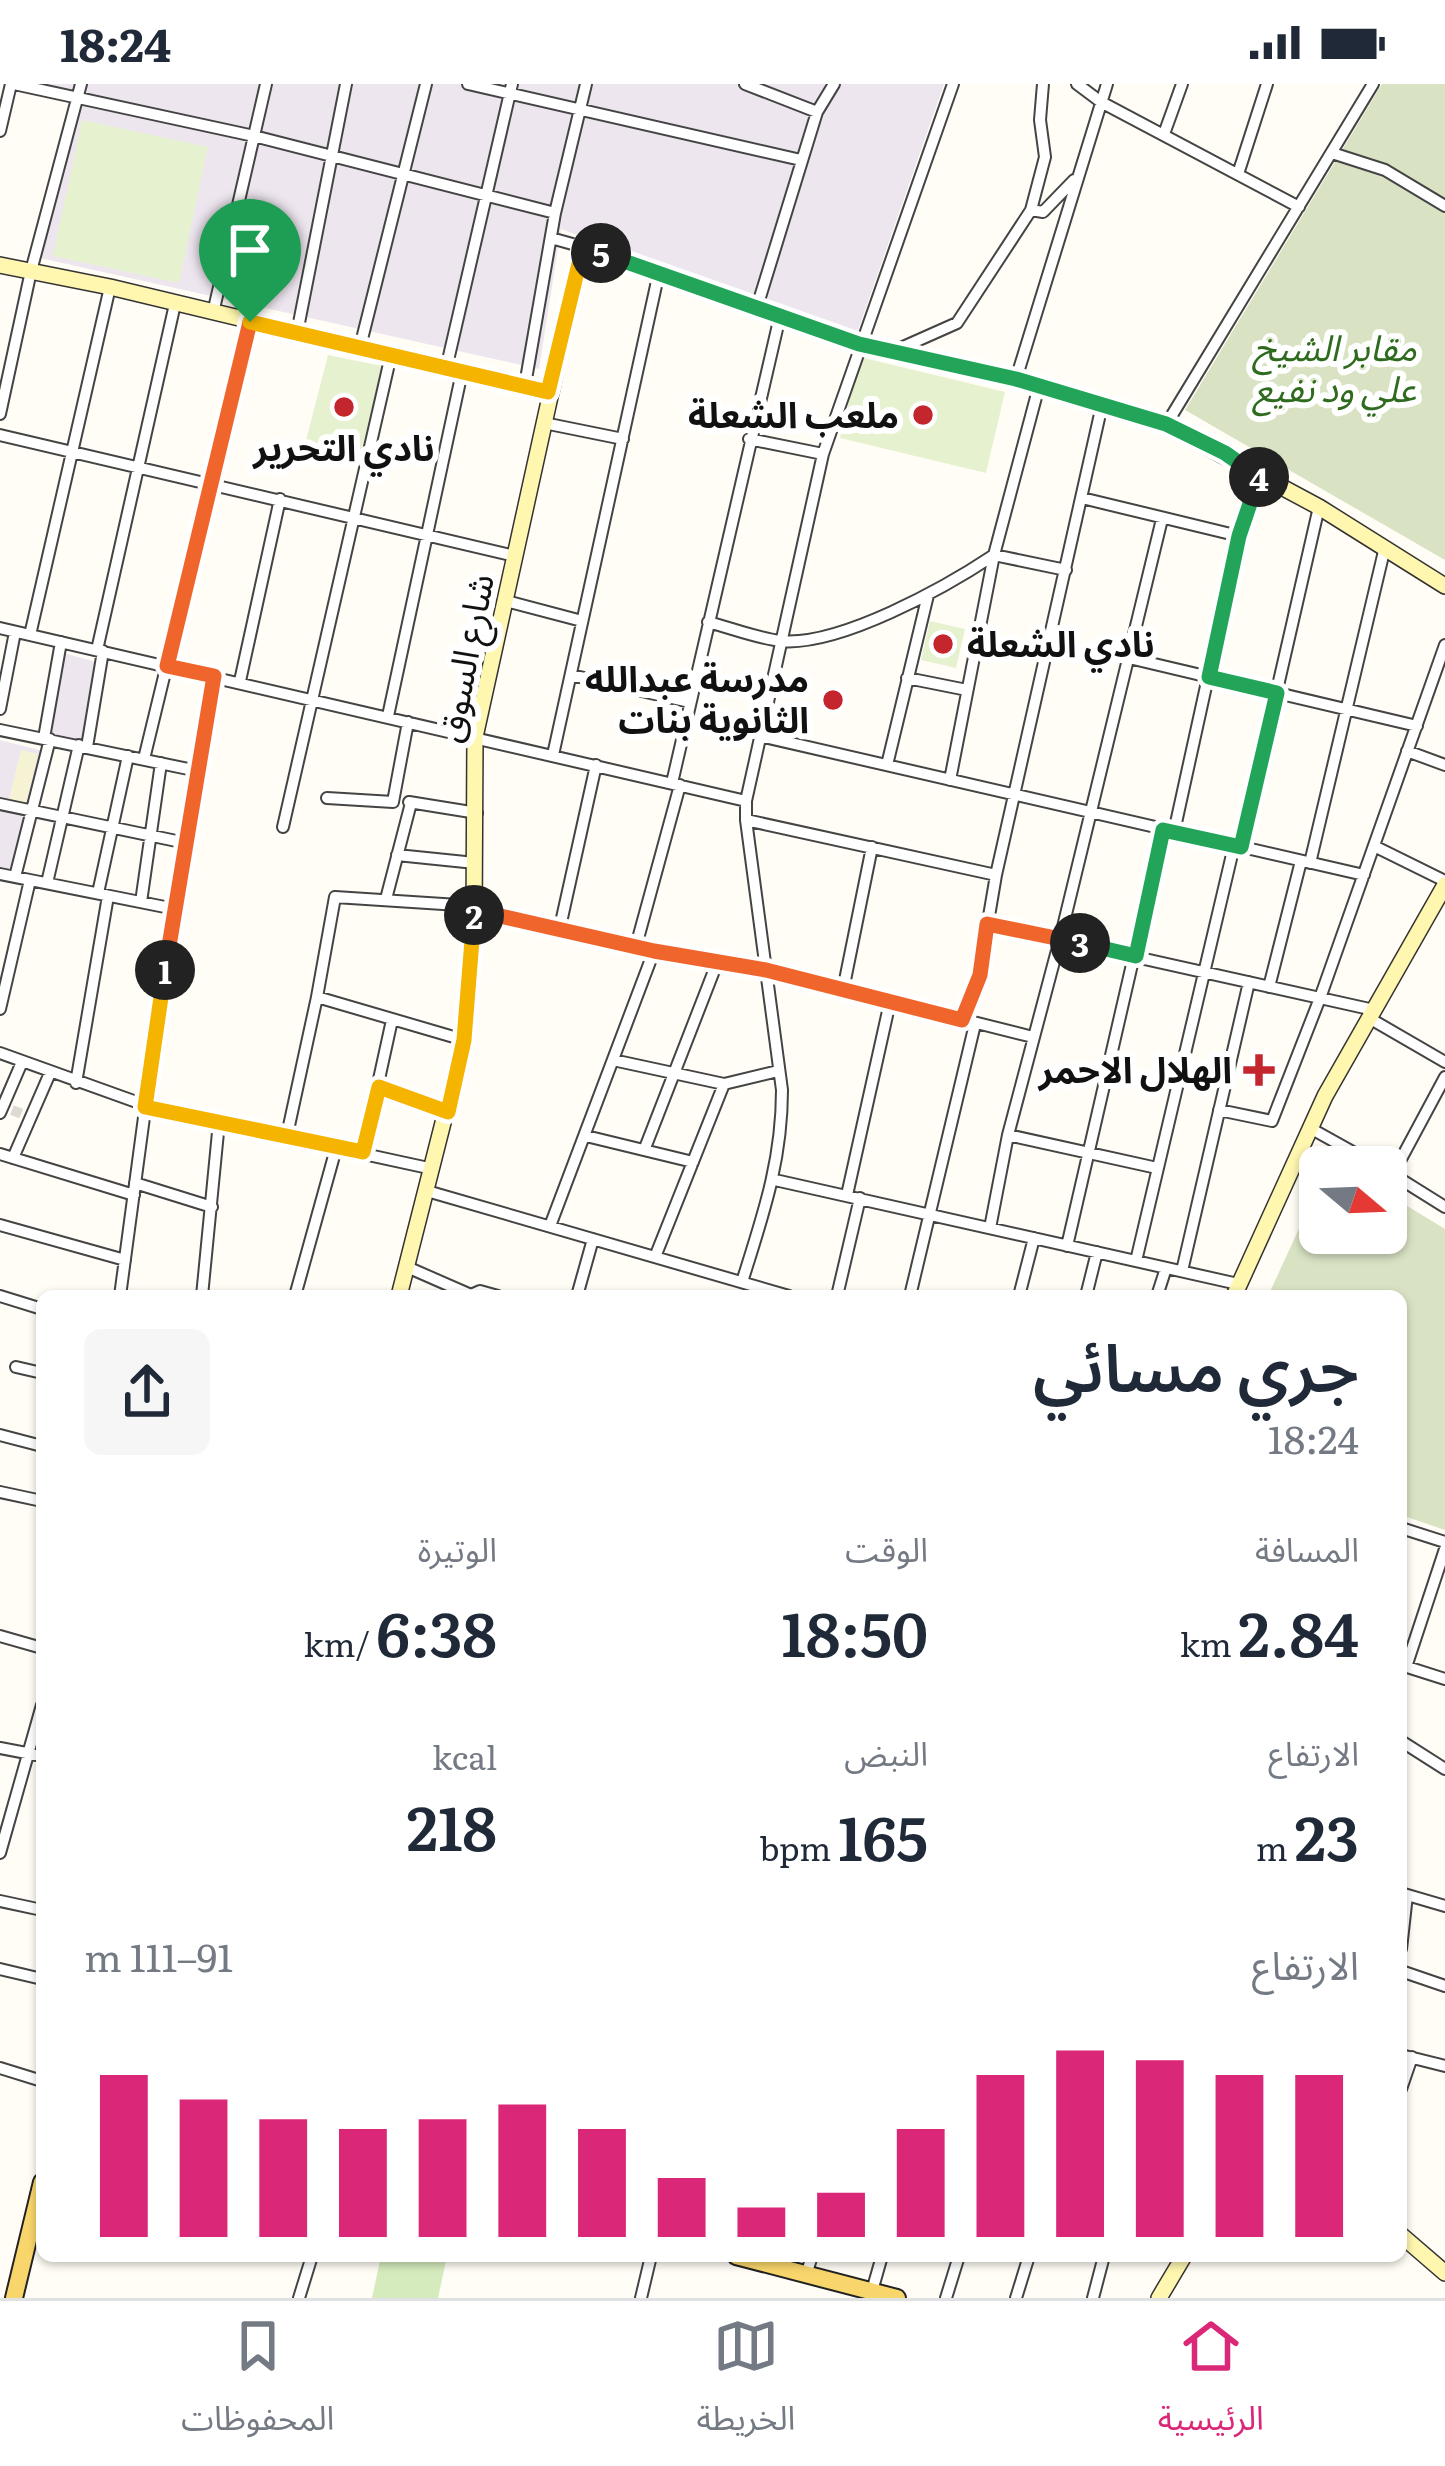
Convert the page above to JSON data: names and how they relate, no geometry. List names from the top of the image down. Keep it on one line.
{"streets":{"street":["شارع السوق"]},"parks":["مقابر الشيخ علي ود نفيع"],"places":{"other":["نادي التحرير","ملعب الشعلة","نادي الشعلة","مدرسة عبدالله الثانوية بنات"],"health":["الهلال الاحمر"]},"north":"right","page":{"status":"18:24","pins":["5","4","2","3","1"],"heading":["جري مسائي","18:24"],"stats":[["المسافة","2.84 km"],["الوقت","18:50"],["الوتيرة","6:38 /km"],["الارتفاع","23 m"],["النبض","165 bpm"],["kcal","218"]],"chart":["الارتفاع","91–111 m"],"tabs":["الرئيسية","الخريطة","المحفوظات"]}}
